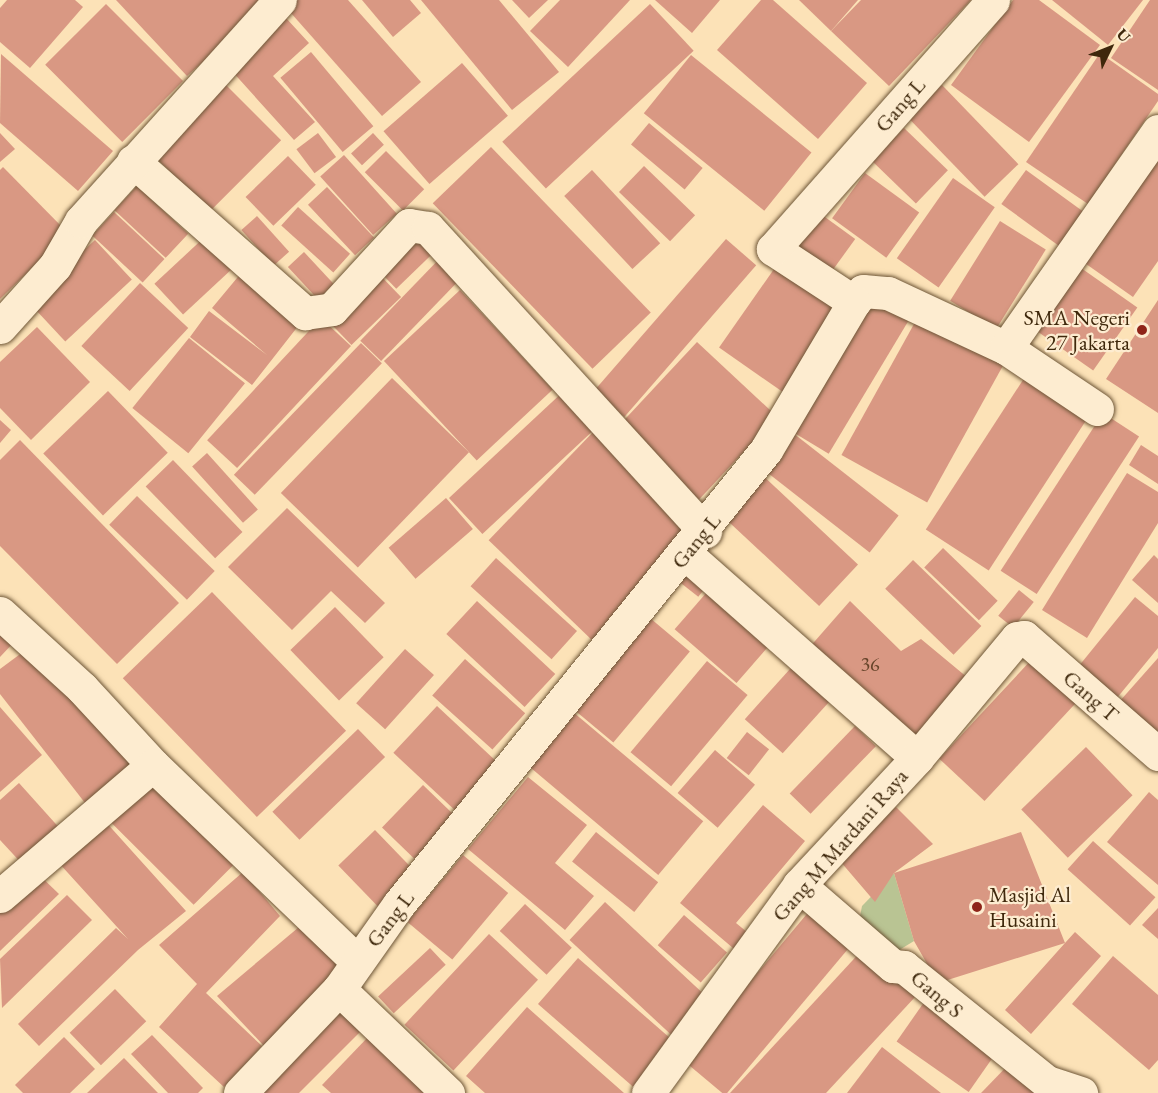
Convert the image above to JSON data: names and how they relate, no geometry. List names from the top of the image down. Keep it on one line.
{"streets":{"street":["Gang L","Gang T","Gang M Mardani Raya","Gang S"]},"crossings":[["Gang T","Gang M Mardani Raya"],["Gang M Mardani Raya","Gang S"]],"places":["SMA Negeri 27 Jakarta","Masjid Al Husaini"],"house_numbers":["36"],"north":"top right"}
